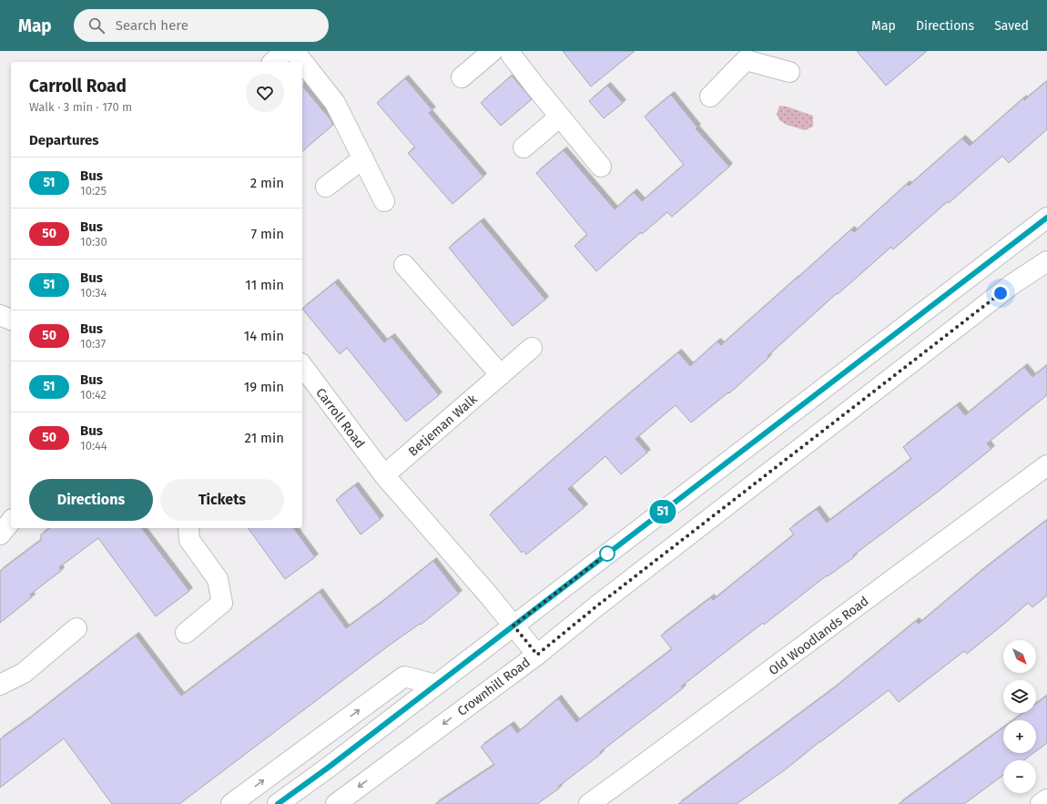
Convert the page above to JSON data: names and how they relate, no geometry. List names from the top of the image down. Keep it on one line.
{"streets":{"street":["Carroll Road","Betjeman Walk","Old Woodlands Road","Crownhill Road"]},"crossings":[["Carroll Road","Betjeman Walk"],["Carroll Road","Crownhill Road"]],"lines":["bus line 51"],"north":"bottom right","page":{"header":"Map","search":"Search here","nav":["Map","Directions","Saved"],"on_map":"51","heading":[["Carroll Road","Walk · 3 min · 170 m"],"Departures"],"list":[{"mark":"51","name":"Bus","note":"10:25","value":"2 min"},{"mark":"50","name":"Bus","note":"10:30","value":"7 min"},{"mark":"51","name":"Bus","note":"10:34","value":"11 min"},{"mark":"50","name":"Bus","note":"10:37","value":"14 min"},{"mark":"51","name":"Bus","note":"10:42","value":"19 min"},{"mark":"50","name":"Bus","note":"10:44","value":"21 min"}],"buttons":["Directions","Tickets"],"map_buttons":["+","−"]}}
